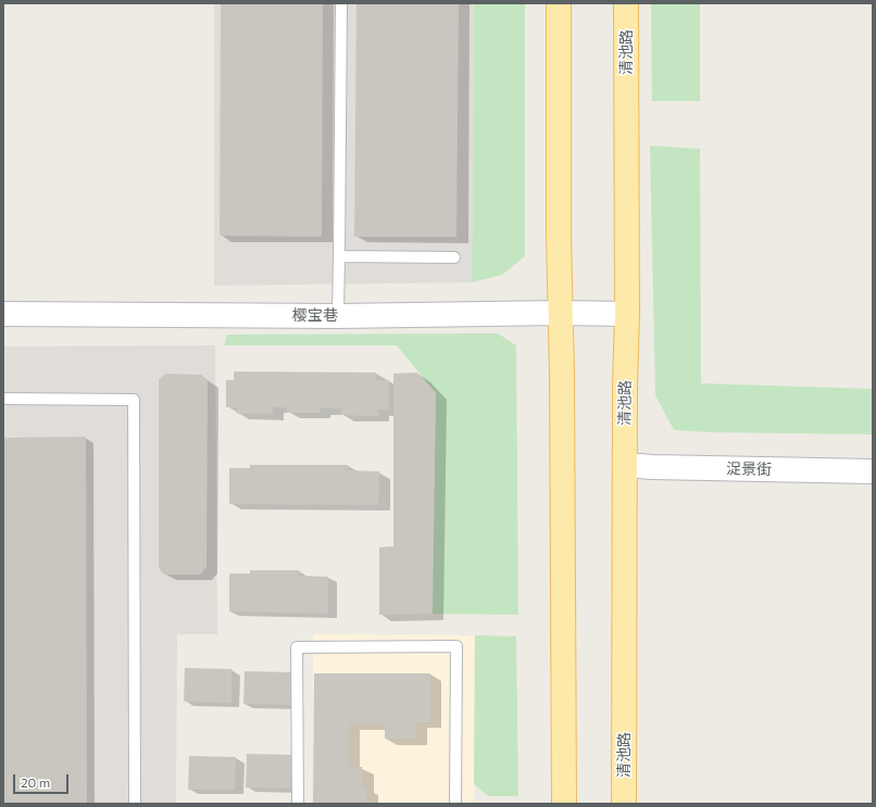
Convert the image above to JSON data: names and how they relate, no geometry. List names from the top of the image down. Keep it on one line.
{"streets":{"main road":["清池路"],"street":["樱宝巷","浞景街"]},"crossings":[["清池路","樱宝巷"],["清池路","浞景街"]],"scale_bar":"20 m"}
